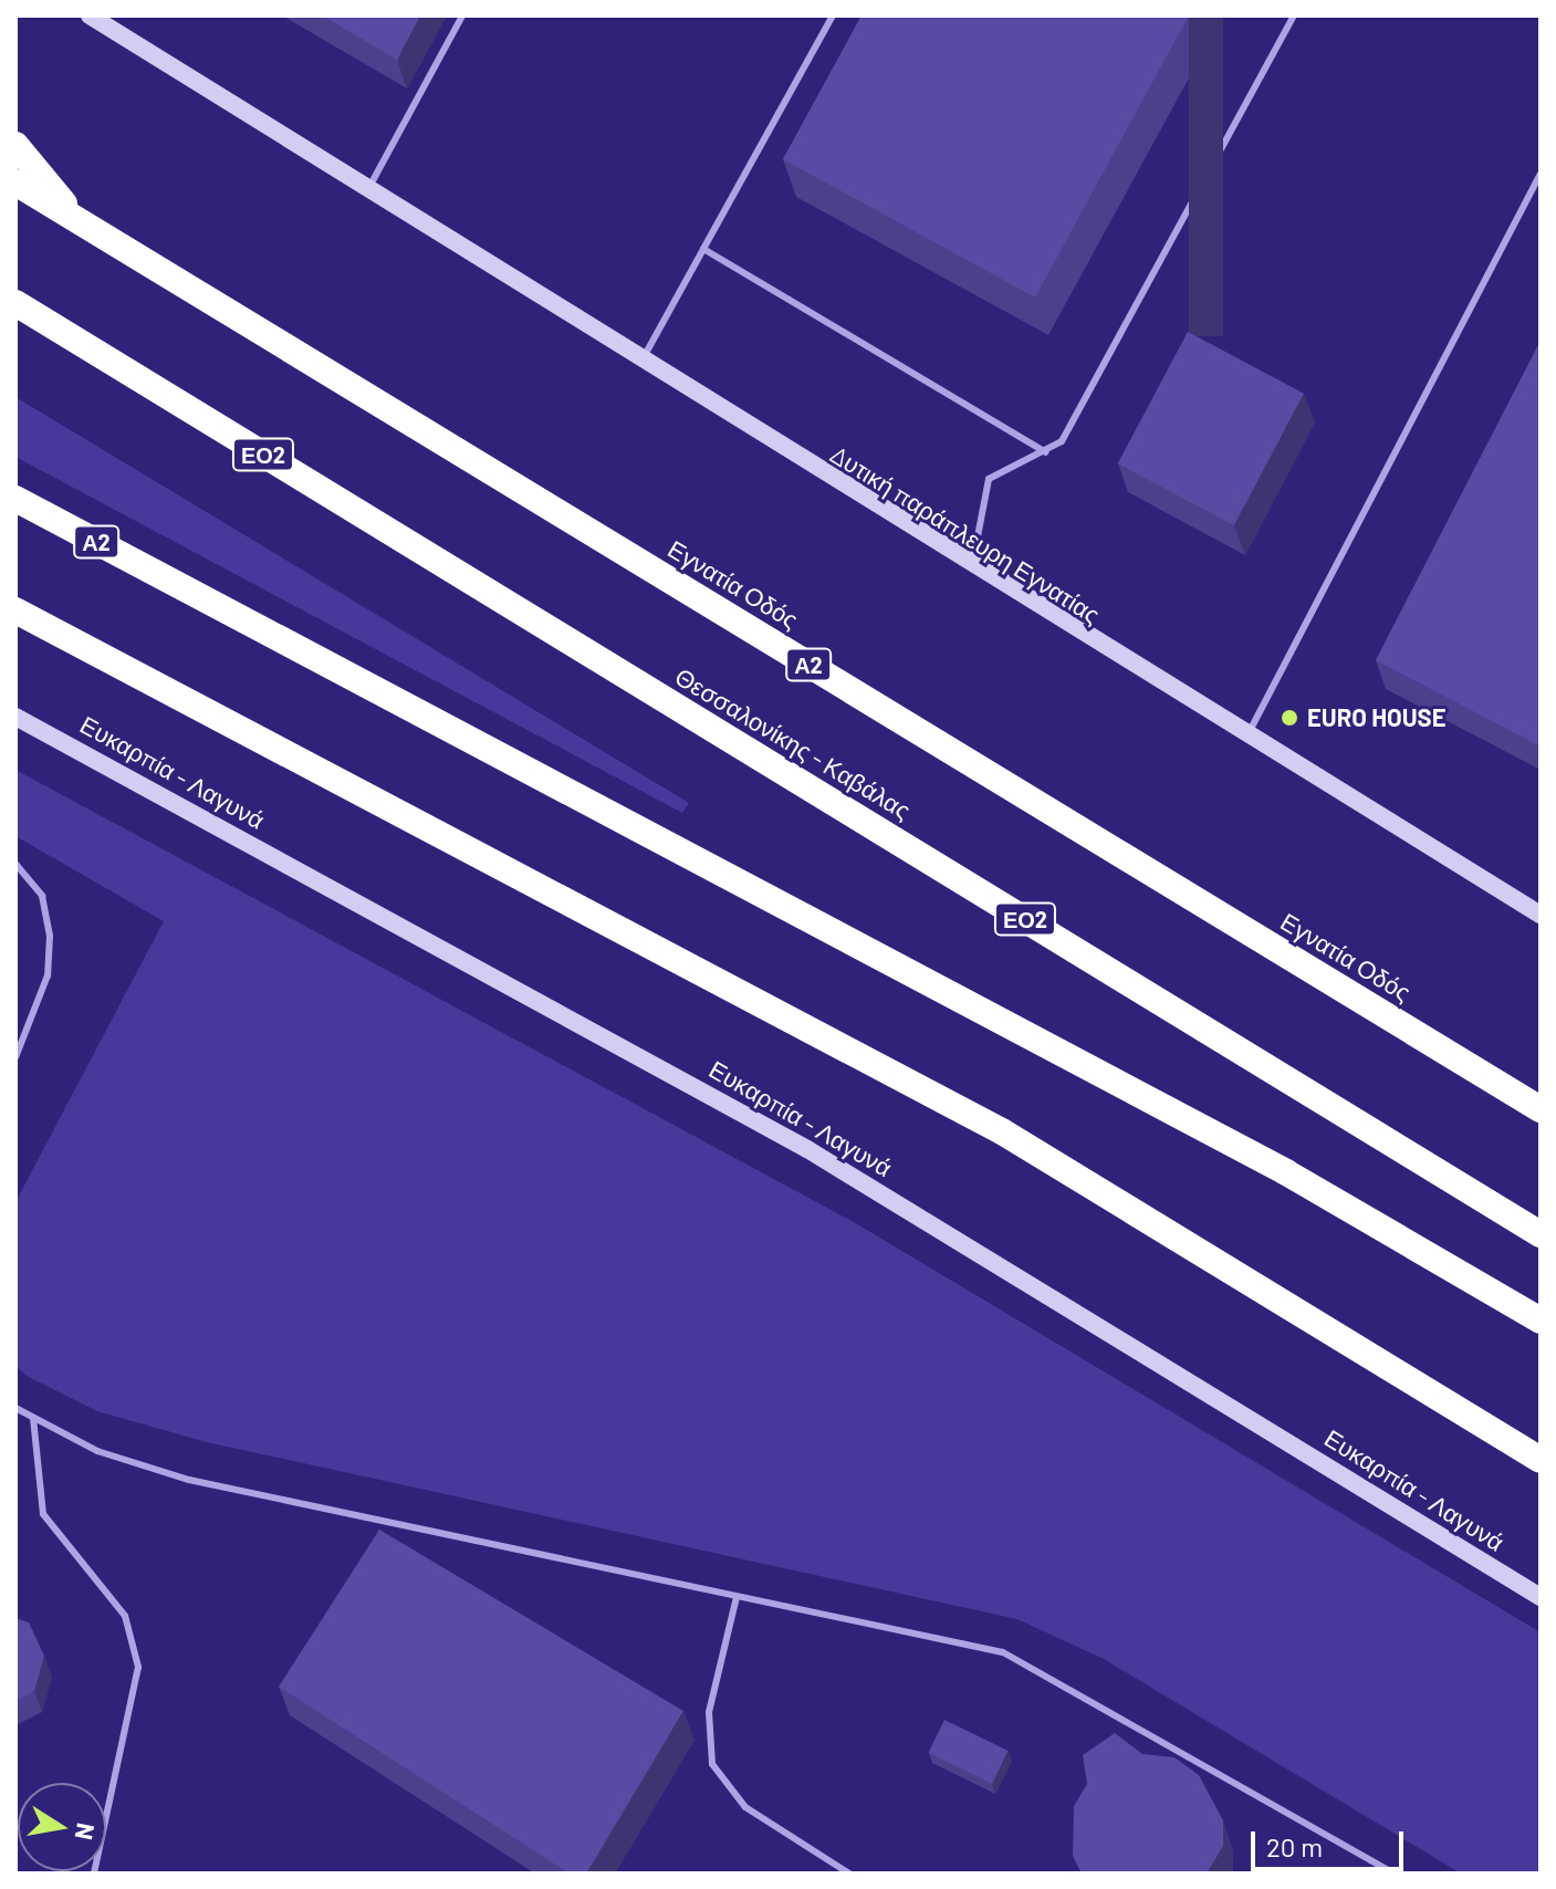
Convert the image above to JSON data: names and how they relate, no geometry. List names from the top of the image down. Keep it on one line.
{"streets":{"highway":["ΕΟ2","Α2","Εγνατία Οδός","Θεσσαλονίκης - Καβάλας"],"street":["Δυτική παράπλευρη Εγνατίας","Ευκαρπία - Λαγυνά"]},"crossings":[["Α2","Εγνατία Οδός"]],"places":["EURO HOUSE"],"scale_bar":"20 m","north":"right"}
